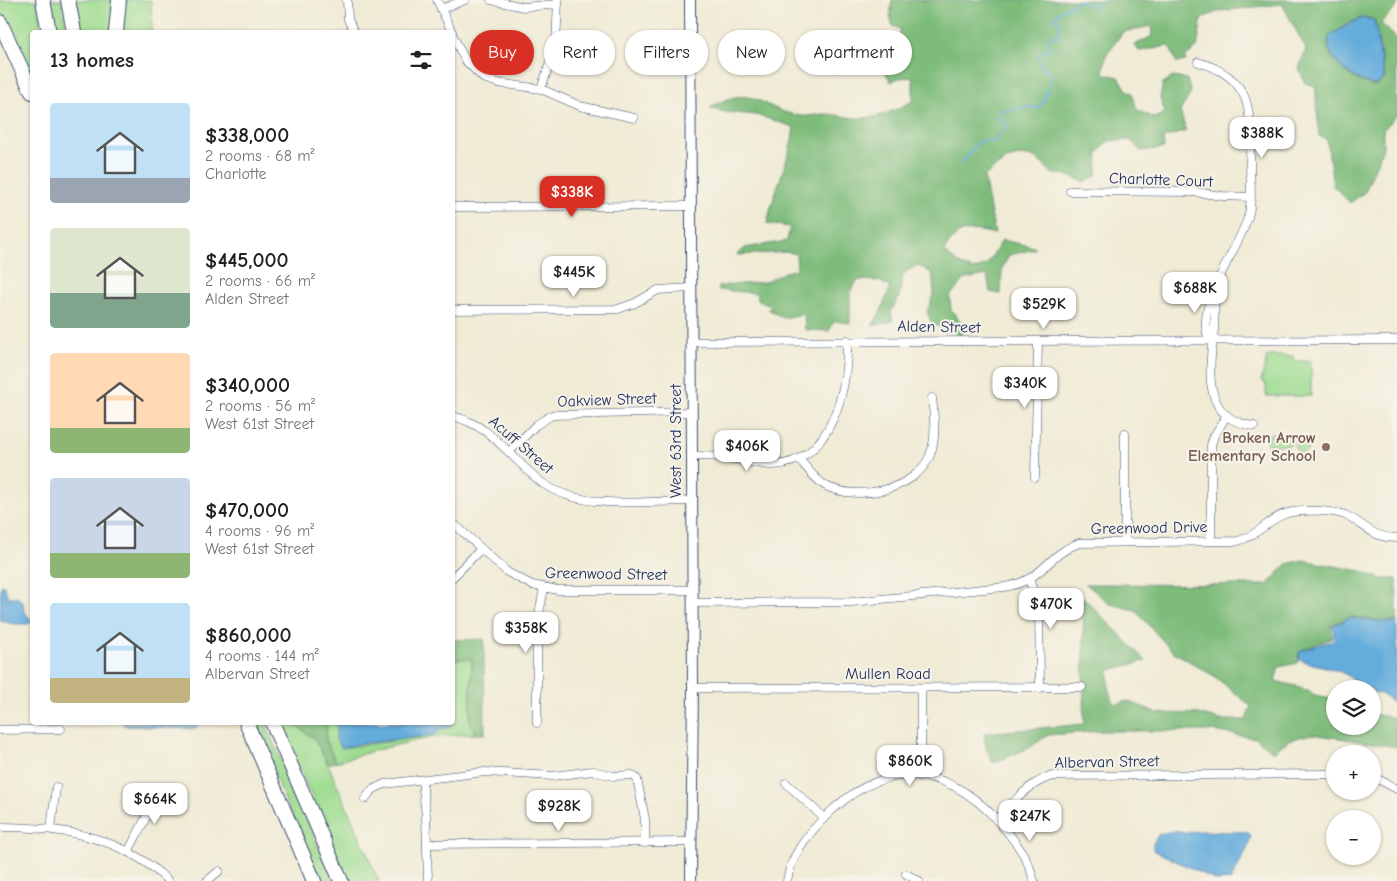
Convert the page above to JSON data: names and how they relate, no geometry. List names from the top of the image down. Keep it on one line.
{"streets":{"street":["Charlotte Court","Alden Street","Oakview Street","West 63rd Street","Acuff Street","Greenwood Drive","Greenwood Street","Mullen Road","Albervan Street"]},"crossings":[["Alden Street","West 63rd Street"],["Oakview Street","West 63rd Street"],["Oakview Street","Acuff Street"],["West 63rd Street","Acuff Street"],["West 63rd Street","Greenwood Drive"],["West 63rd Street","Greenwood Street"],["West 63rd Street","Mullen Road"]],"places":["Broken Arrow Elementary School"],"page":{"chip":["Buy","Rent","Filters","New","Apartment"],"heading":"13 homes","list":[{"name":"$338,000","note":"2 rooms · 68 m² · Charlotte"},{"name":"$445,000","note":"2 rooms · 66 m² · Alden Street"},{"name":"$340,000","note":"2 rooms · 56 m² · West 61st Street"},{"name":"$470,000","note":"4 rooms · 96 m² · West 61st Street"},{"name":"$860,000","note":"4 rooms · 144 m² · Albervan Street"}],"price":["$388K","$338K","$445K","$688K","$529K","$340K","$406K","$470K","$358K","$860K","$664K","$928K","$247K"],"map_buttons":["+","−"]}}
